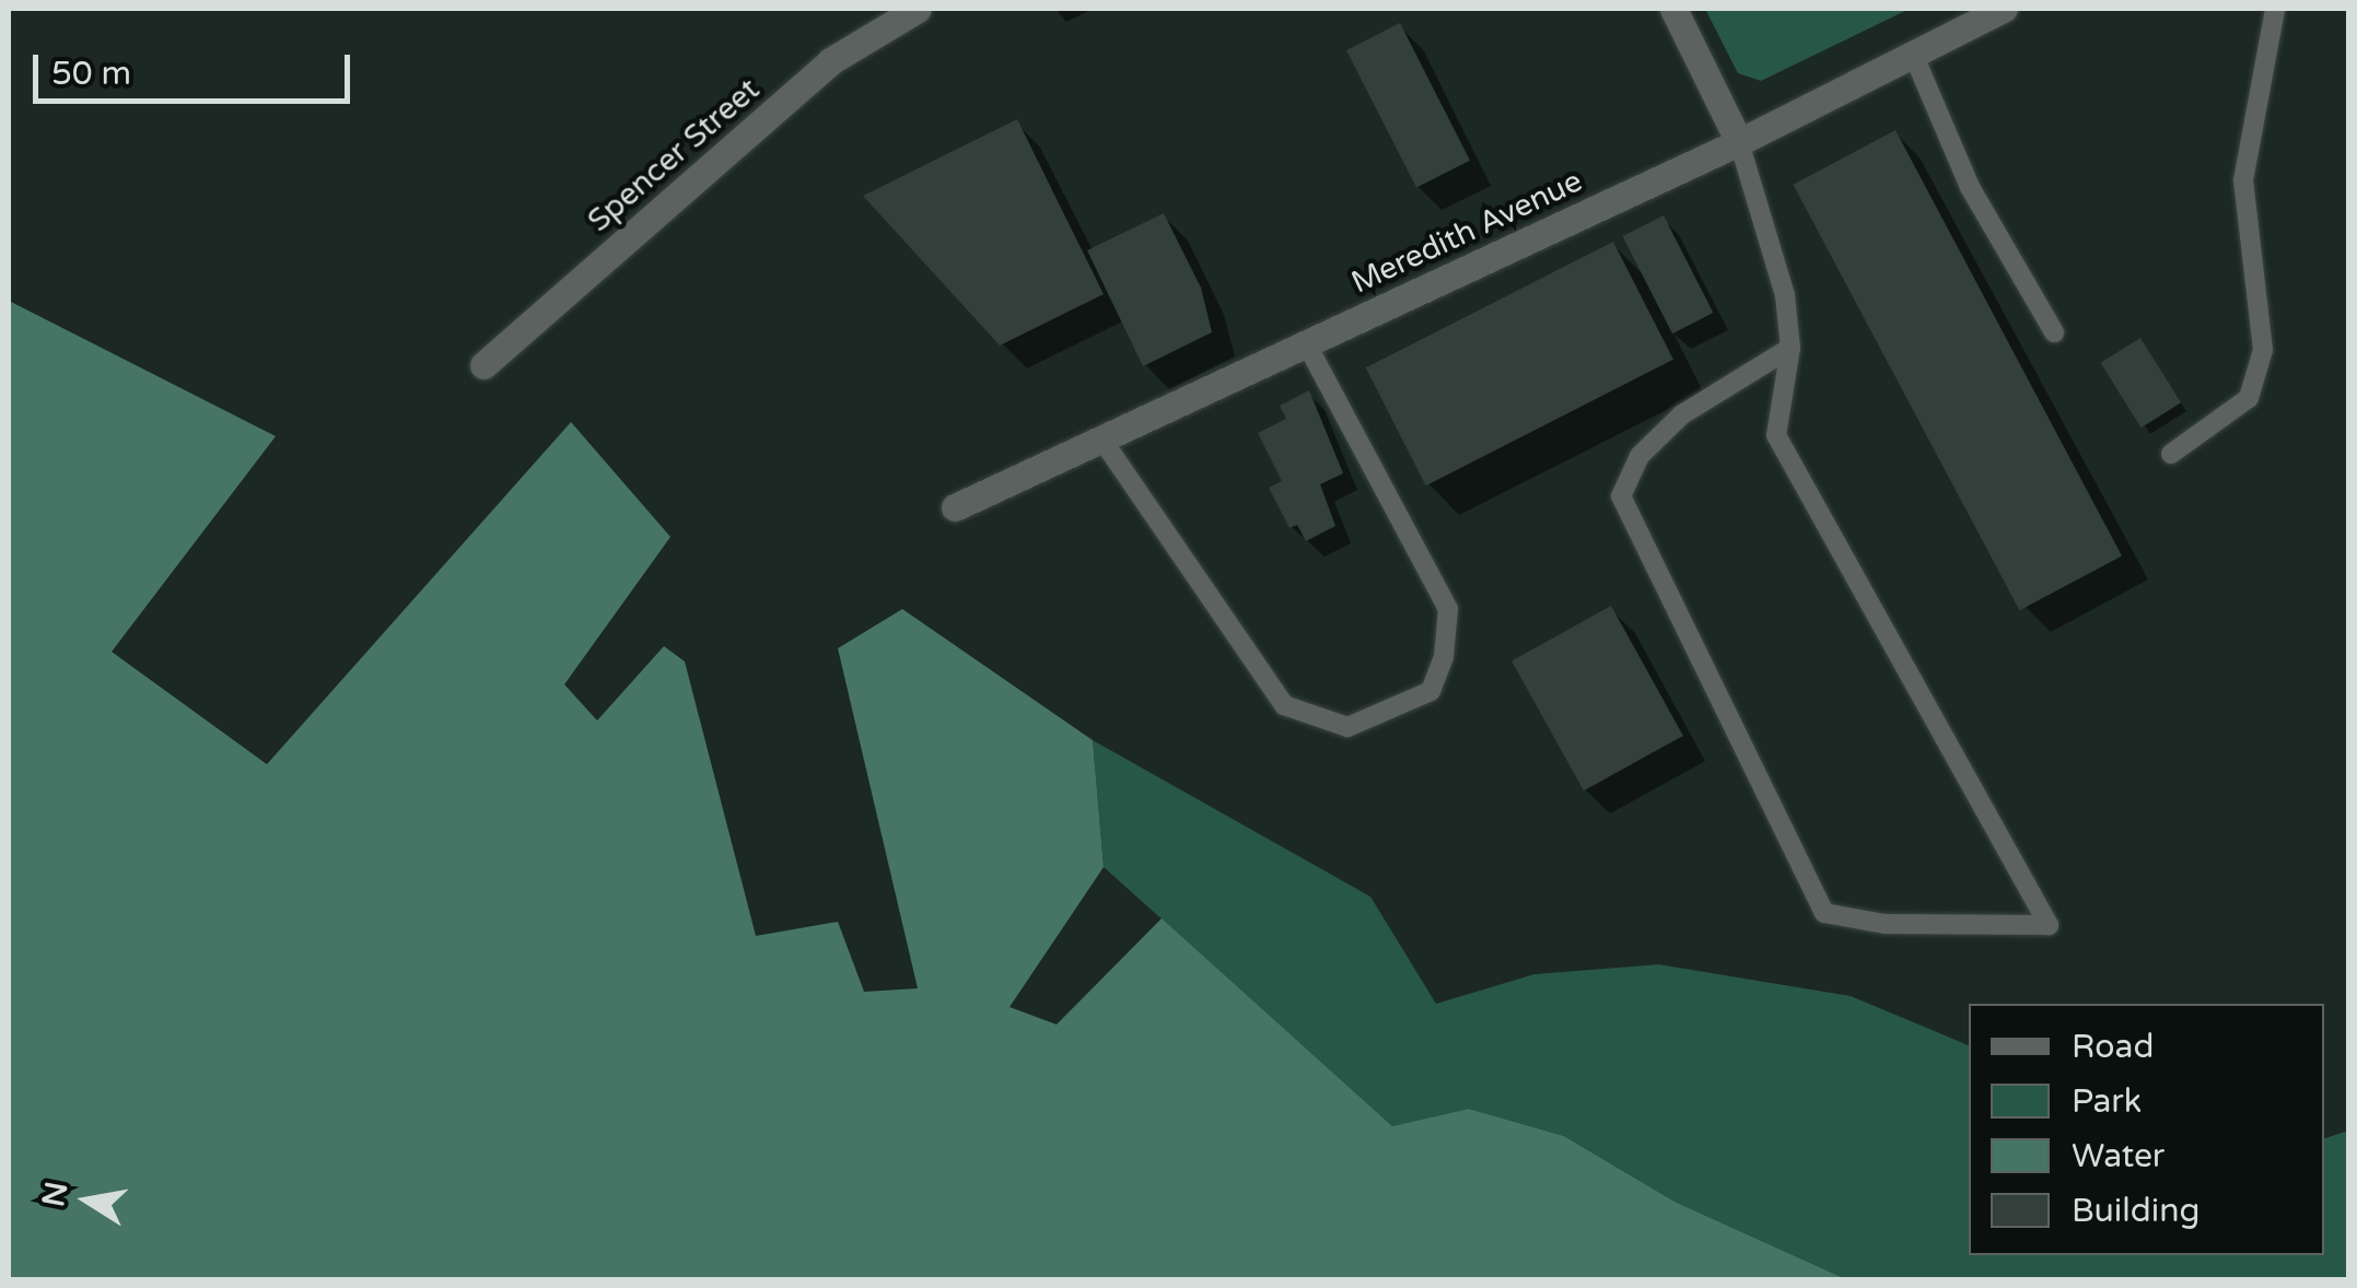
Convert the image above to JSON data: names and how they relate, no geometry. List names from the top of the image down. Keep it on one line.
{"streets":{"street":["Spencer Street","Meredith Avenue"]},"legend":["Road","Park","Water","Building"],"scale_bar":"50 m","north":"left"}
